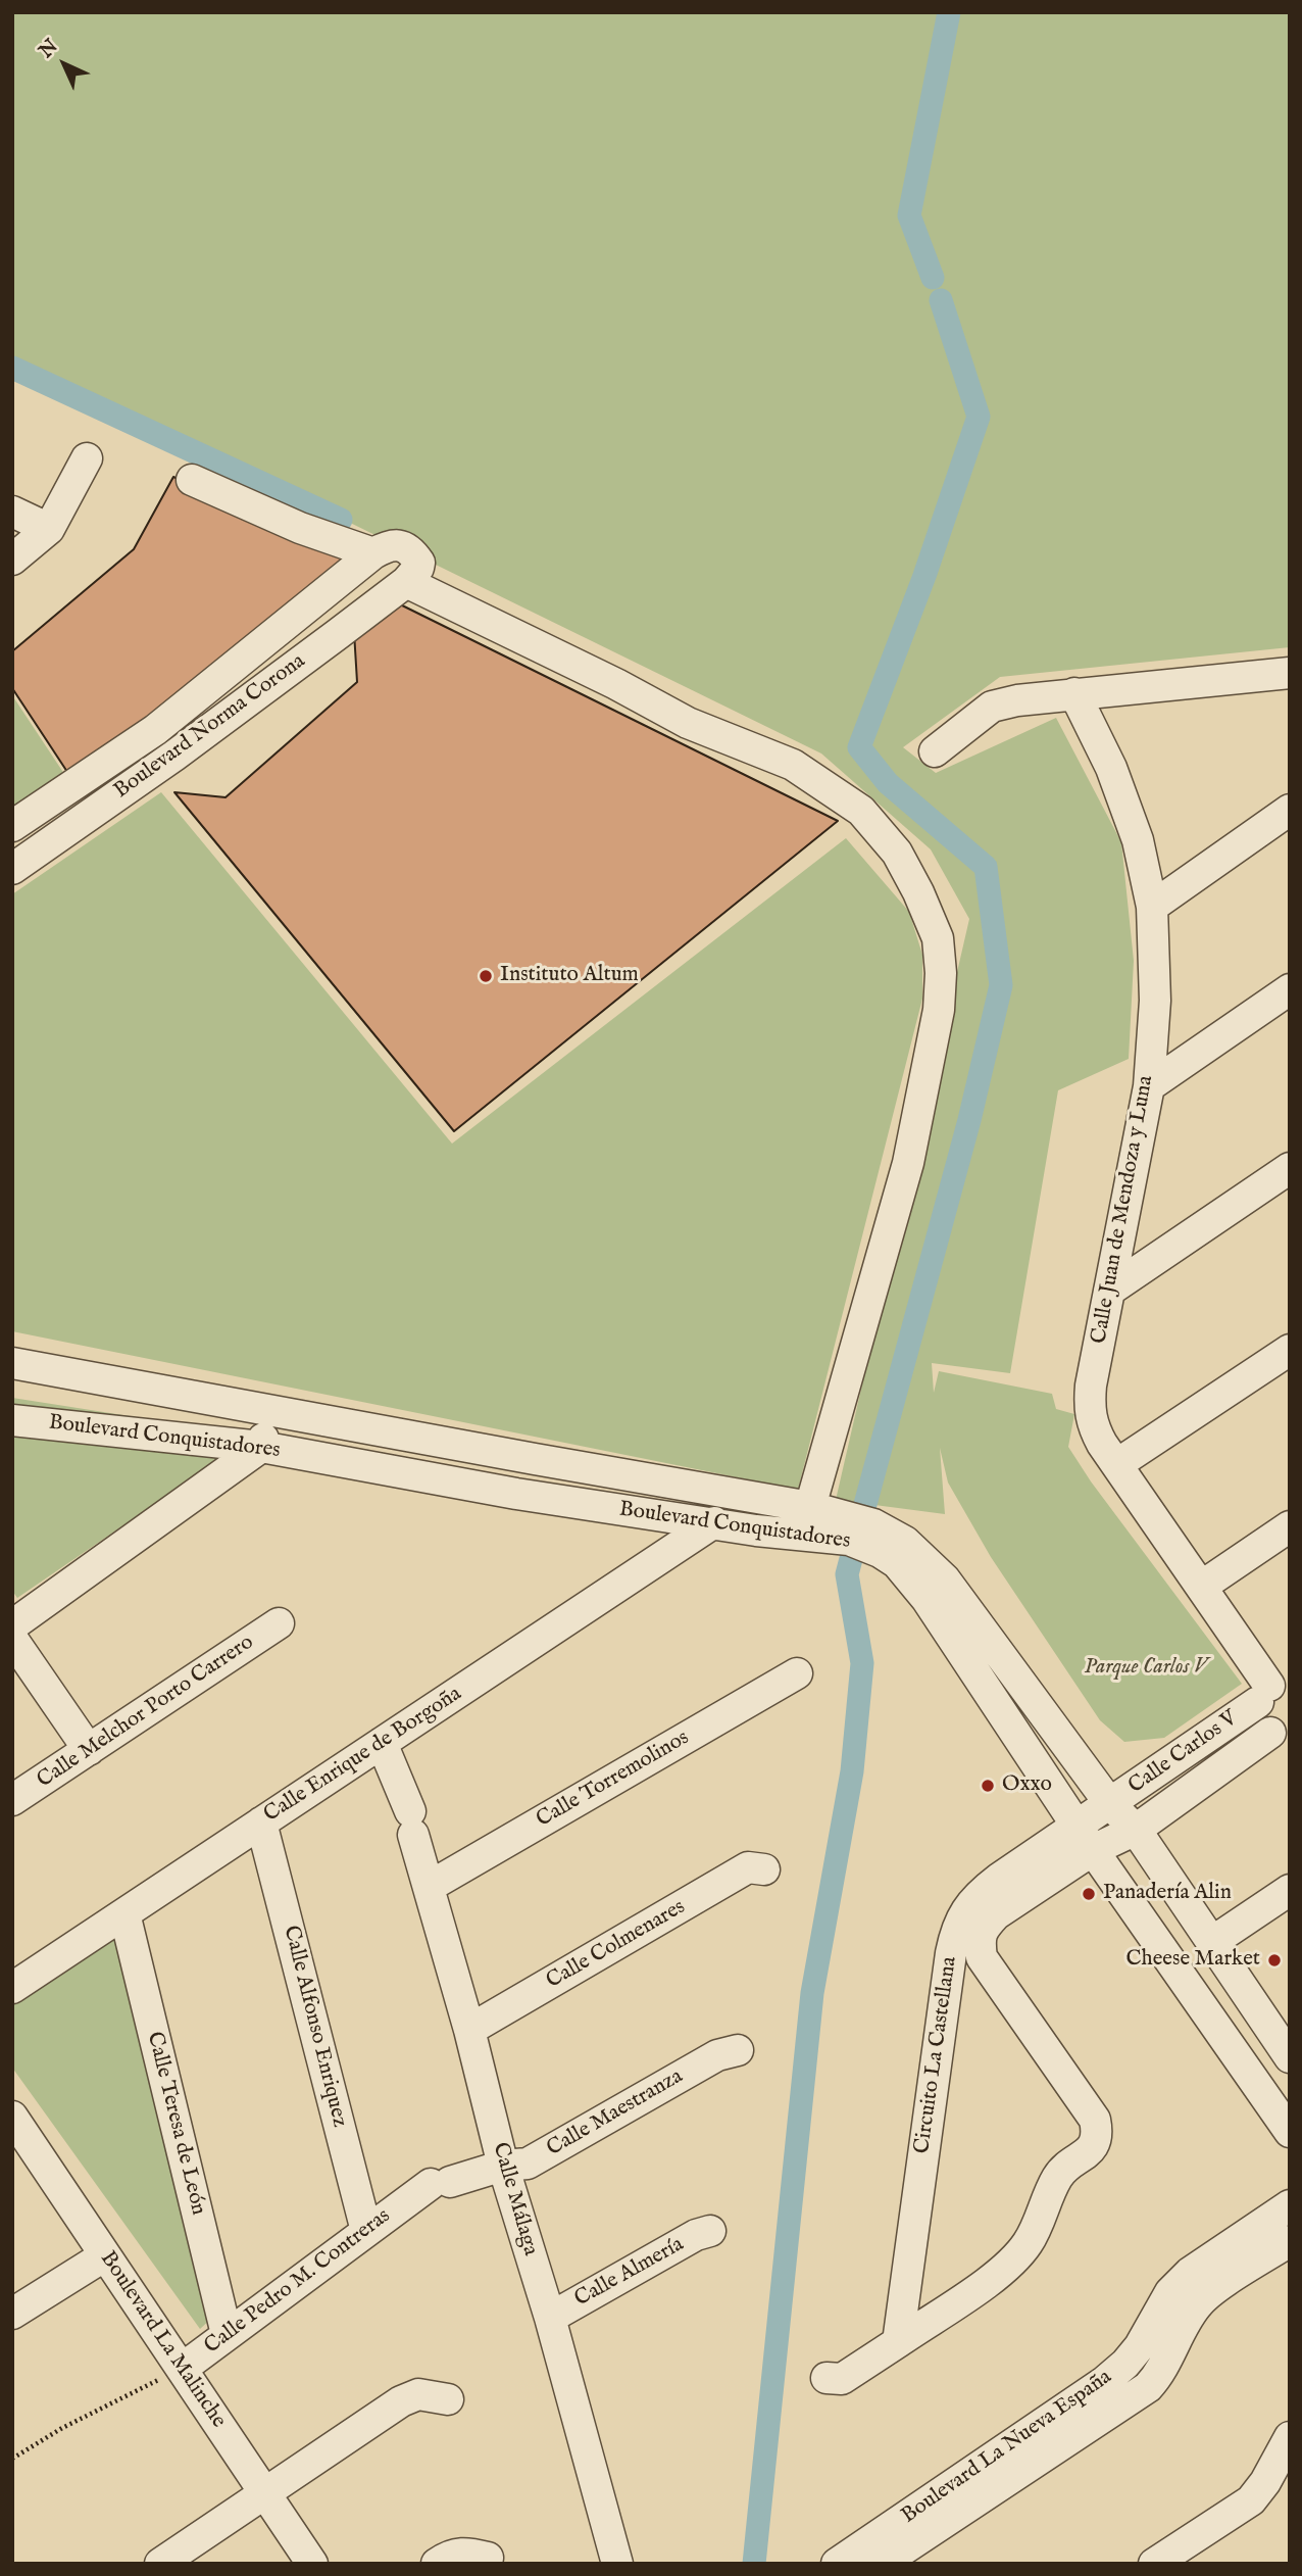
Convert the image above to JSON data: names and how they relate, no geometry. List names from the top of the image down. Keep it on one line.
{"streets":{"street":["Boulevard Norma Corona","Calle Juan de Mendoza y Luna","Boulevard Conquistadores","Calle Melchor Porto Carrero","Calle Carlos V","Calle Enrique de Borgoña","Calle Torremolinos","Calle Colmenares","Calle Alfonso Enriquez","Circuito La Castellana","Calle Maestranza","Calle Teresa de León","Calle Málaga","Calle Almería","Calle Pedro M. Contreras","Boulevard La Malinche","Boulevard La Nueva España"]},"crossings":[["Calle Juan de Mendoza y Luna","Calle Carlos V"],["Boulevard Conquistadores","Calle Carlos V"],["Boulevard Conquistadores","Calle Enrique de Borgoña"],["Boulevard Conquistadores","Circuito La Castellana"],["Calle Carlos V","Circuito La Castellana"],["Calle Enrique de Borgoña","Calle Alfonso Enriquez"],["Calle Enrique de Borgoña","Calle Teresa de León"],["Calle Enrique de Borgoña","Calle Málaga"],["Calle Torremolinos","Calle Málaga"],["Calle Colmenares","Calle Málaga"],["Calle Alfonso Enriquez","Calle Pedro M. Contreras"],["Calle Maestranza","Calle Málaga"],["Calle Maestranza","Calle Pedro M. Contreras"],["Calle Teresa de León","Calle Pedro M. Contreras"],["Calle Málaga","Calle Almería"],["Calle Pedro M. Contreras","Boulevard La Malinche"]],"parks":["Parque Carlos V"],"places":["Instituto Altum","Oxxo","Panadería Alin","Cheese Market"],"north":"top left"}
